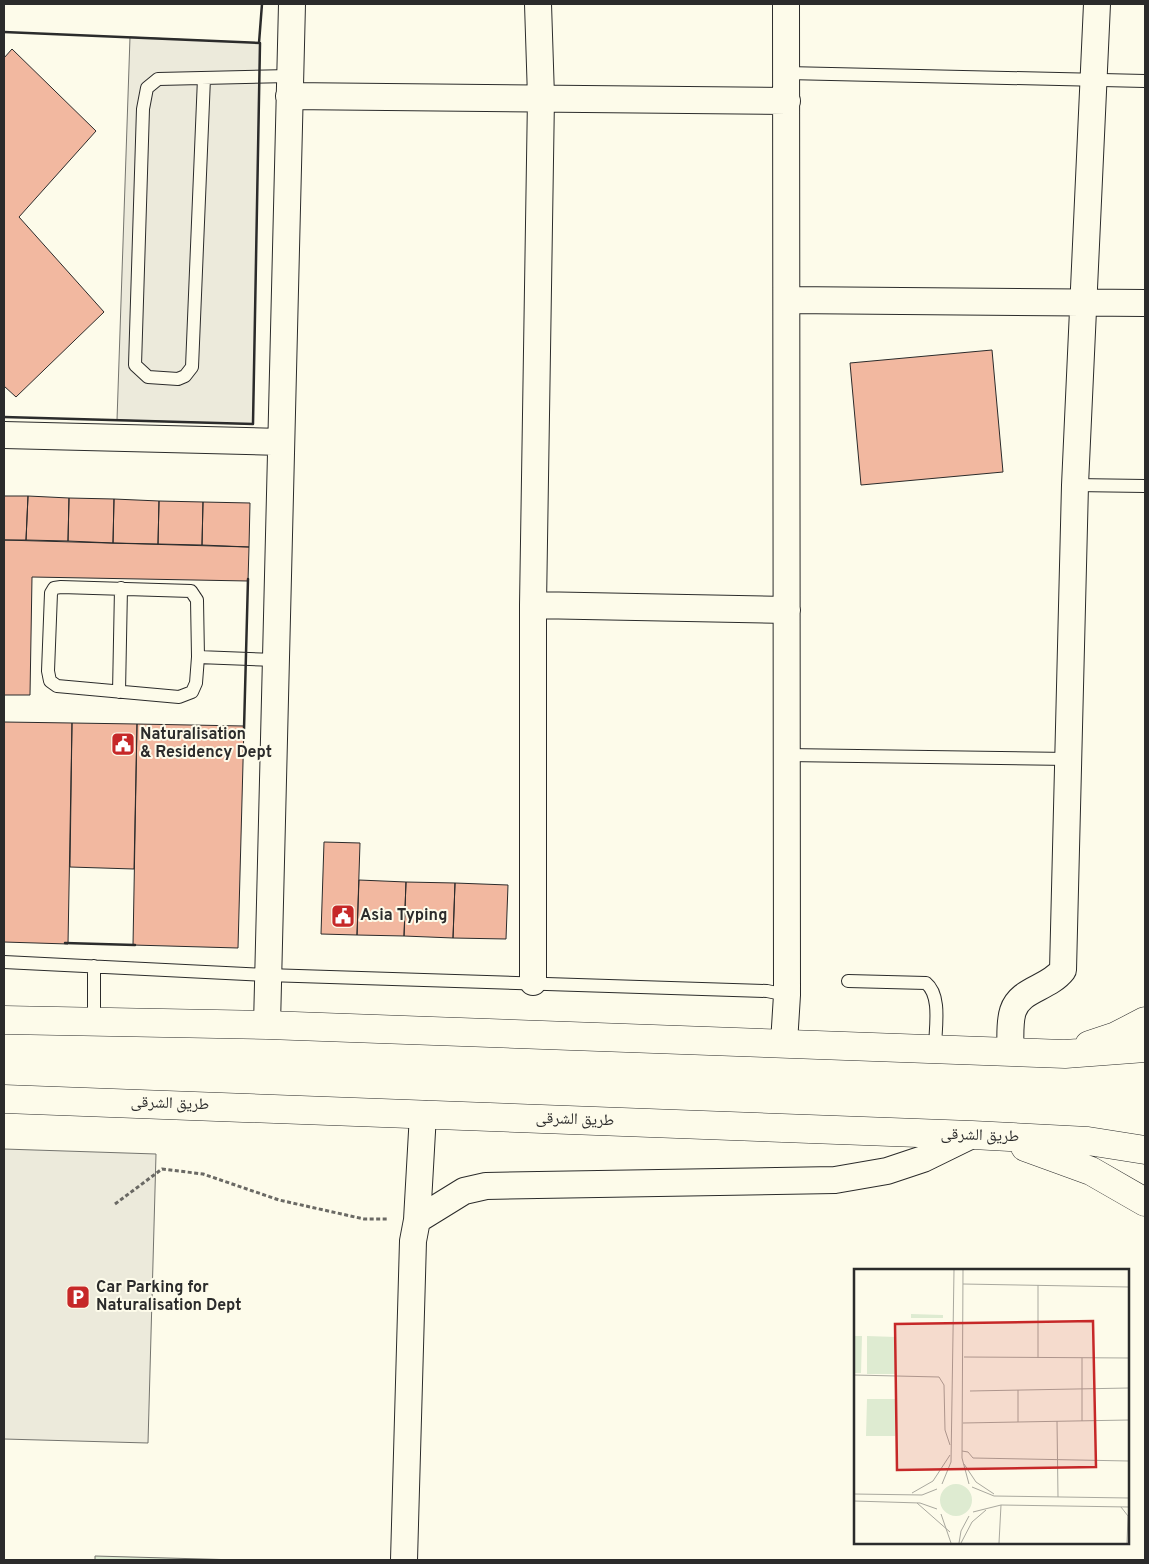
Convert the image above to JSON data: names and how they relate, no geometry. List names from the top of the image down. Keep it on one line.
{"streets":{"main road":["طريق الشرقى"]},"places":{"public building":["Naturalisation & Residency Dept","Asia Typing"],"parking":["Car Parking for Naturalisation Dept"]}}
